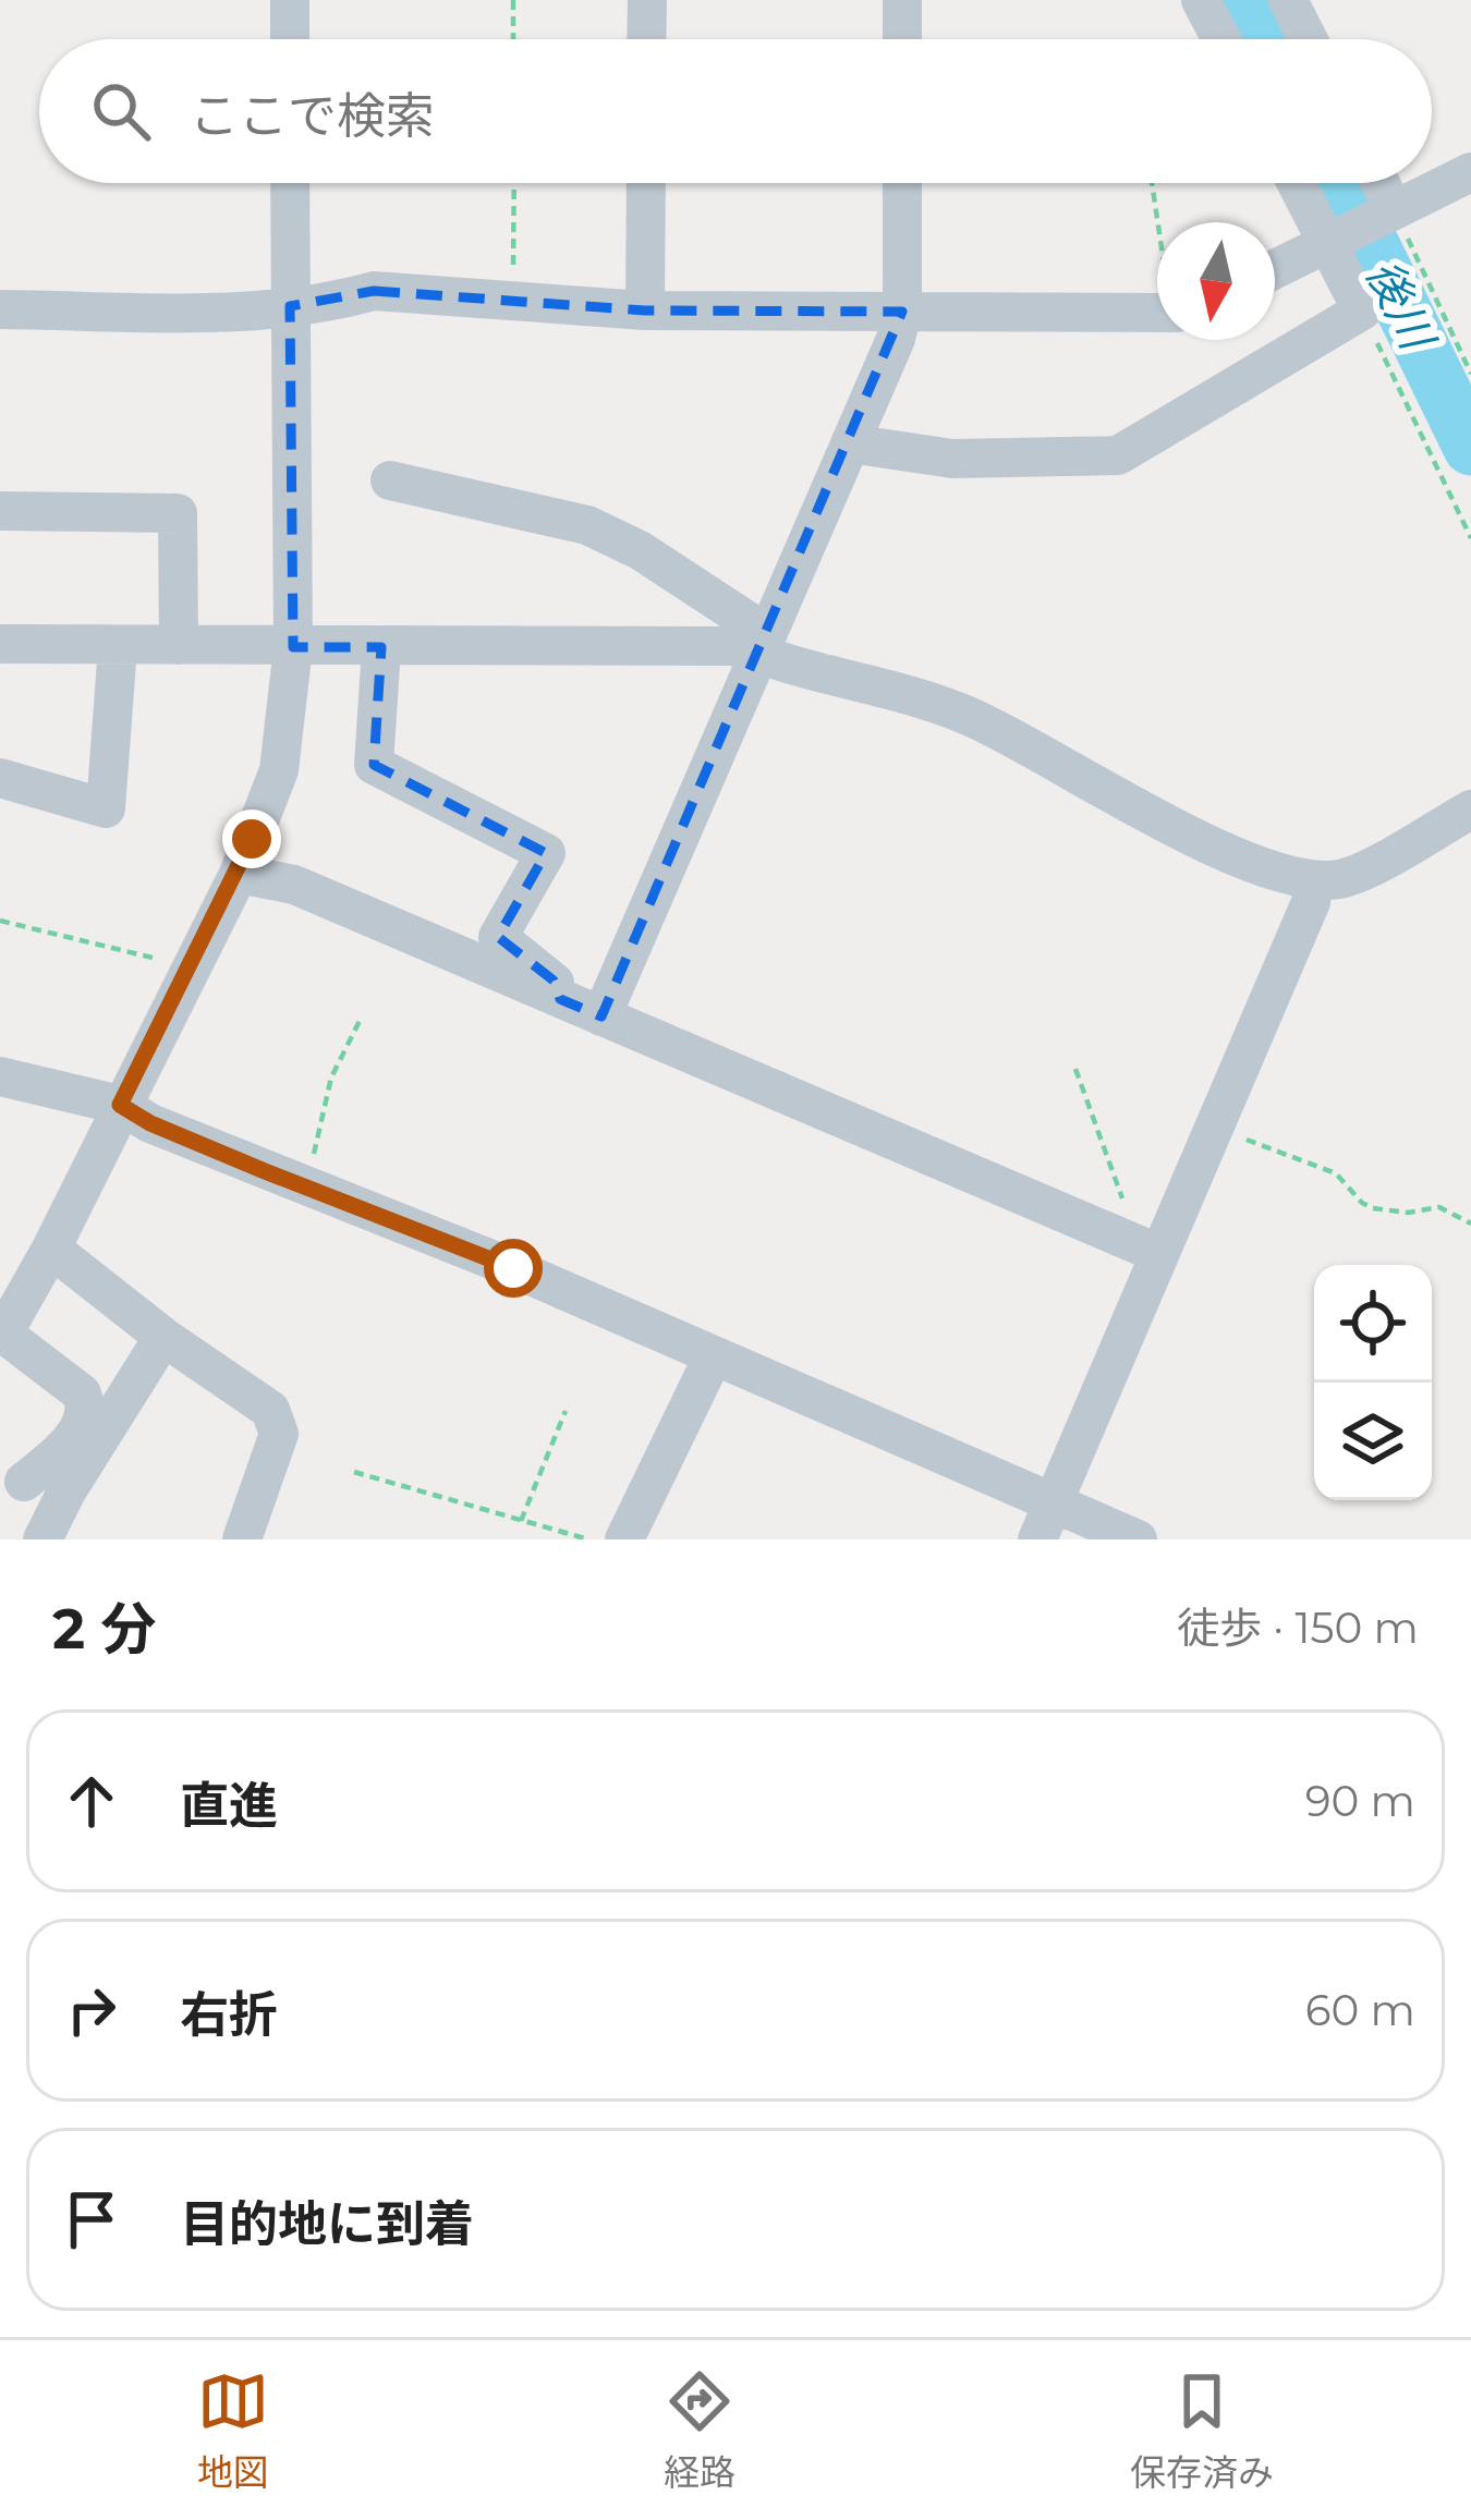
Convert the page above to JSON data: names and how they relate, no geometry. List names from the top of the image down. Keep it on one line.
{"water":["後川"],"north":"bottom","page":{"search":"ここで検索","heading":["2 分","徒歩 · 150 m"],"list":[["直進","90 m"],["右折","60 m"],"目的地に到着"],"nav":["地図","経路","保存済み"]}}
